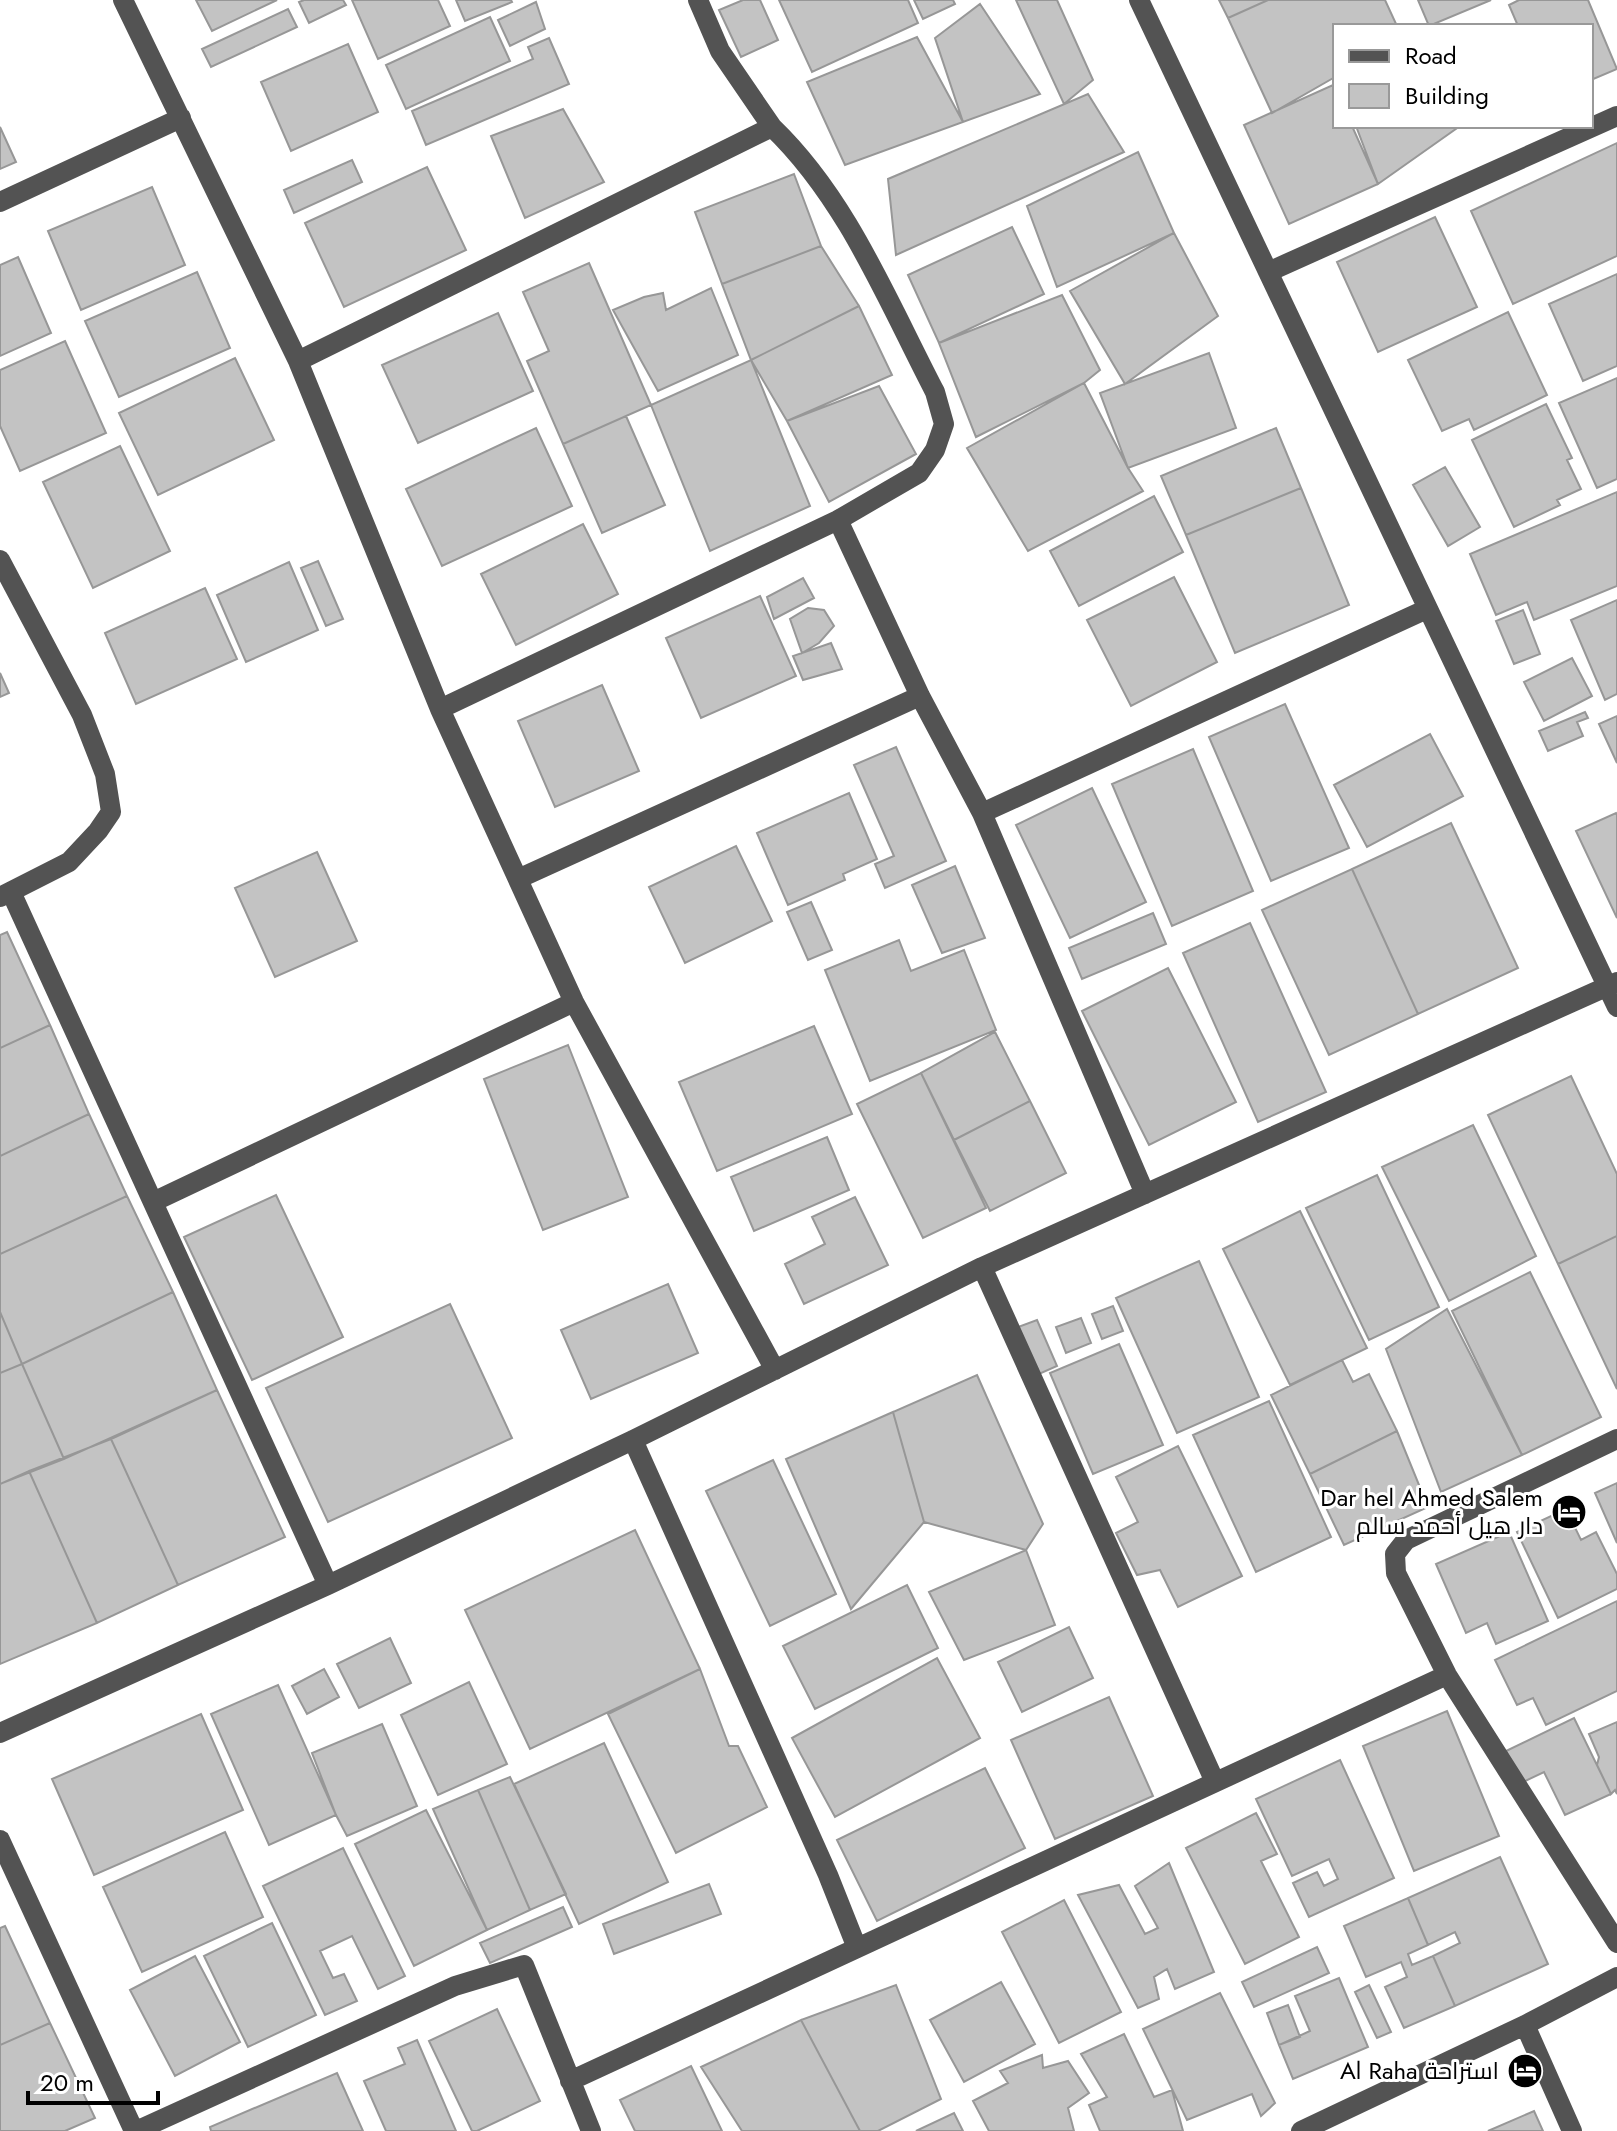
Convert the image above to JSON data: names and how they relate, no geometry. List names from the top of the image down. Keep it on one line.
{"places":{"hotel":["Dar hel Ahmed Salem دار هيل أحمد سالم","Al Raha استراحة"]},"legend":["Road","Building"],"scale_bar":"20 m"}
